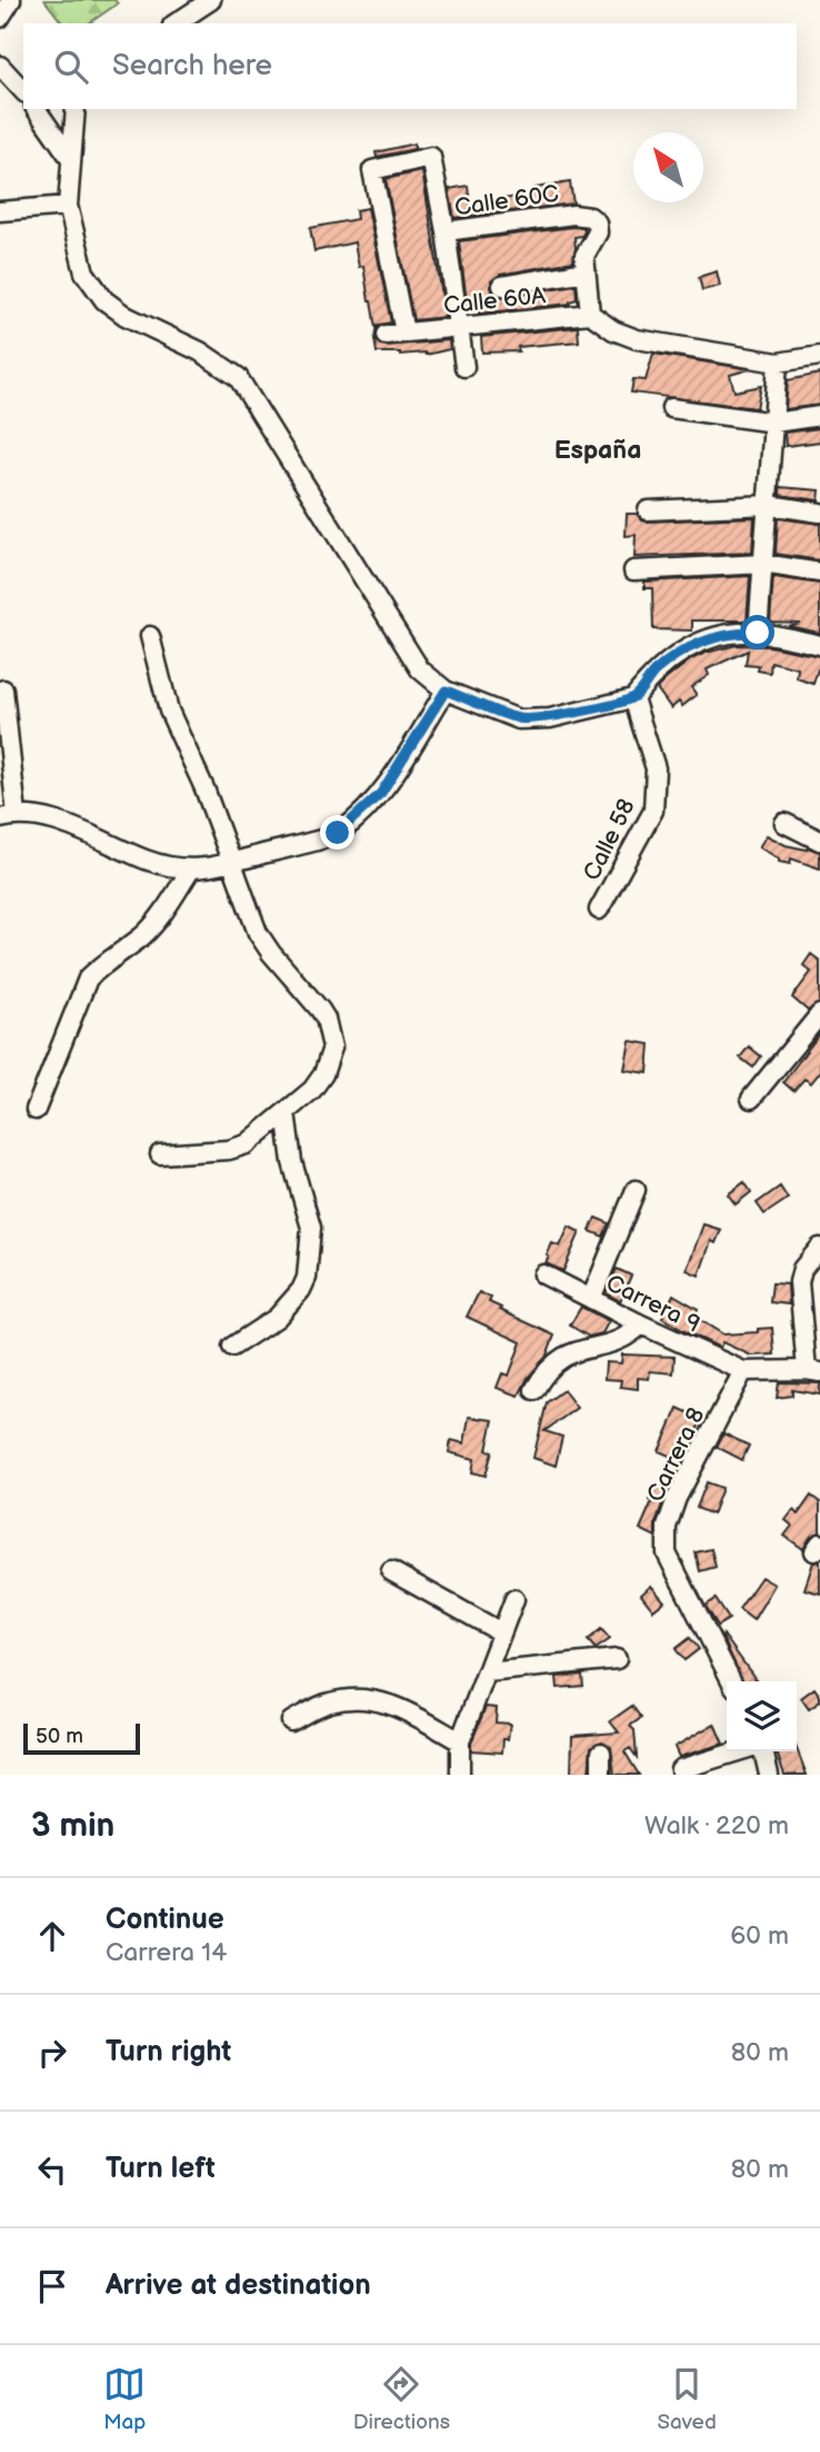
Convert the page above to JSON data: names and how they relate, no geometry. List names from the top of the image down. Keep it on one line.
{"streets":{"street":["Calle 60C","Calle 60A","Calle 58","Carrera 9","Carrera 8"]},"crossings":[["Calle 60C","Calle 60A"],["Carrera 9","Carrera 8"]],"districts":["España"],"scale_bar":"50 m","north":"top left","page":{"search":"Search here","scale":"50 m","heading":["3 min","Walk · 220 m"],"list":[["Continue","Carrera 14","60 m"],["Turn right","80 m"],["Turn left","80 m"],"Arrive at destination"],"nav":["Map","Directions","Saved"]}}
